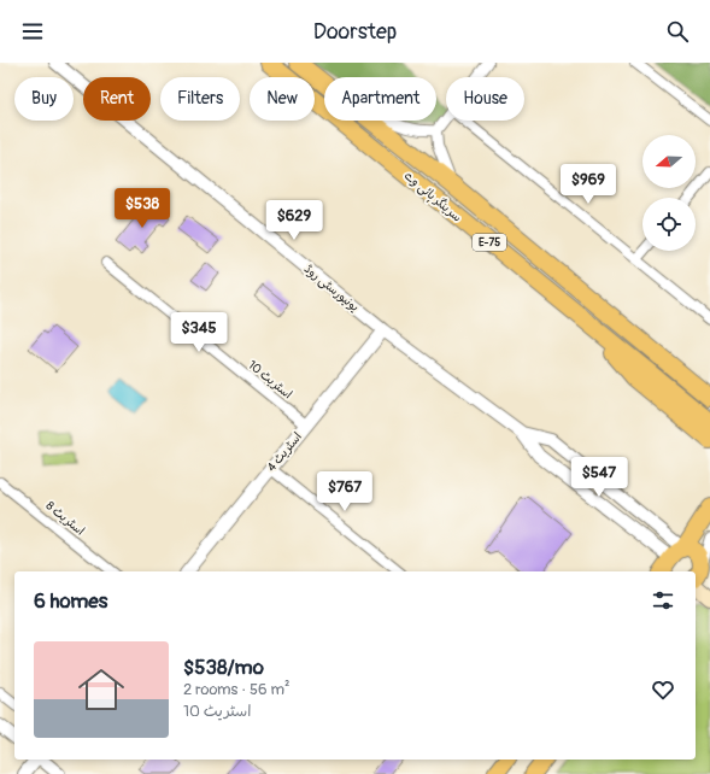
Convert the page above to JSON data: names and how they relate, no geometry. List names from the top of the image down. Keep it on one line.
{"streets":{"highway":["سرینگر ہائی وے","E-75"],"street":["یونیورسٹی روڈ","اسٹریٹ 10","اسٹریٹ 4","اسٹریٹ 8"]},"crossings":[["یونیورسٹی روڈ","اسٹریٹ 4"],["اسٹریٹ 10","اسٹریٹ 4"]],"north":"left","page":{"header":"Doorstep","chip":["Buy","Rent","Filters","New","Apartment","House"],"price":["$969","$538","$629","$345","$547","$767"],"heading":"6 homes","list":[{"name":"$538/mo","note":"2 rooms · 56 m² · اسٹریٹ 10"}]}}
